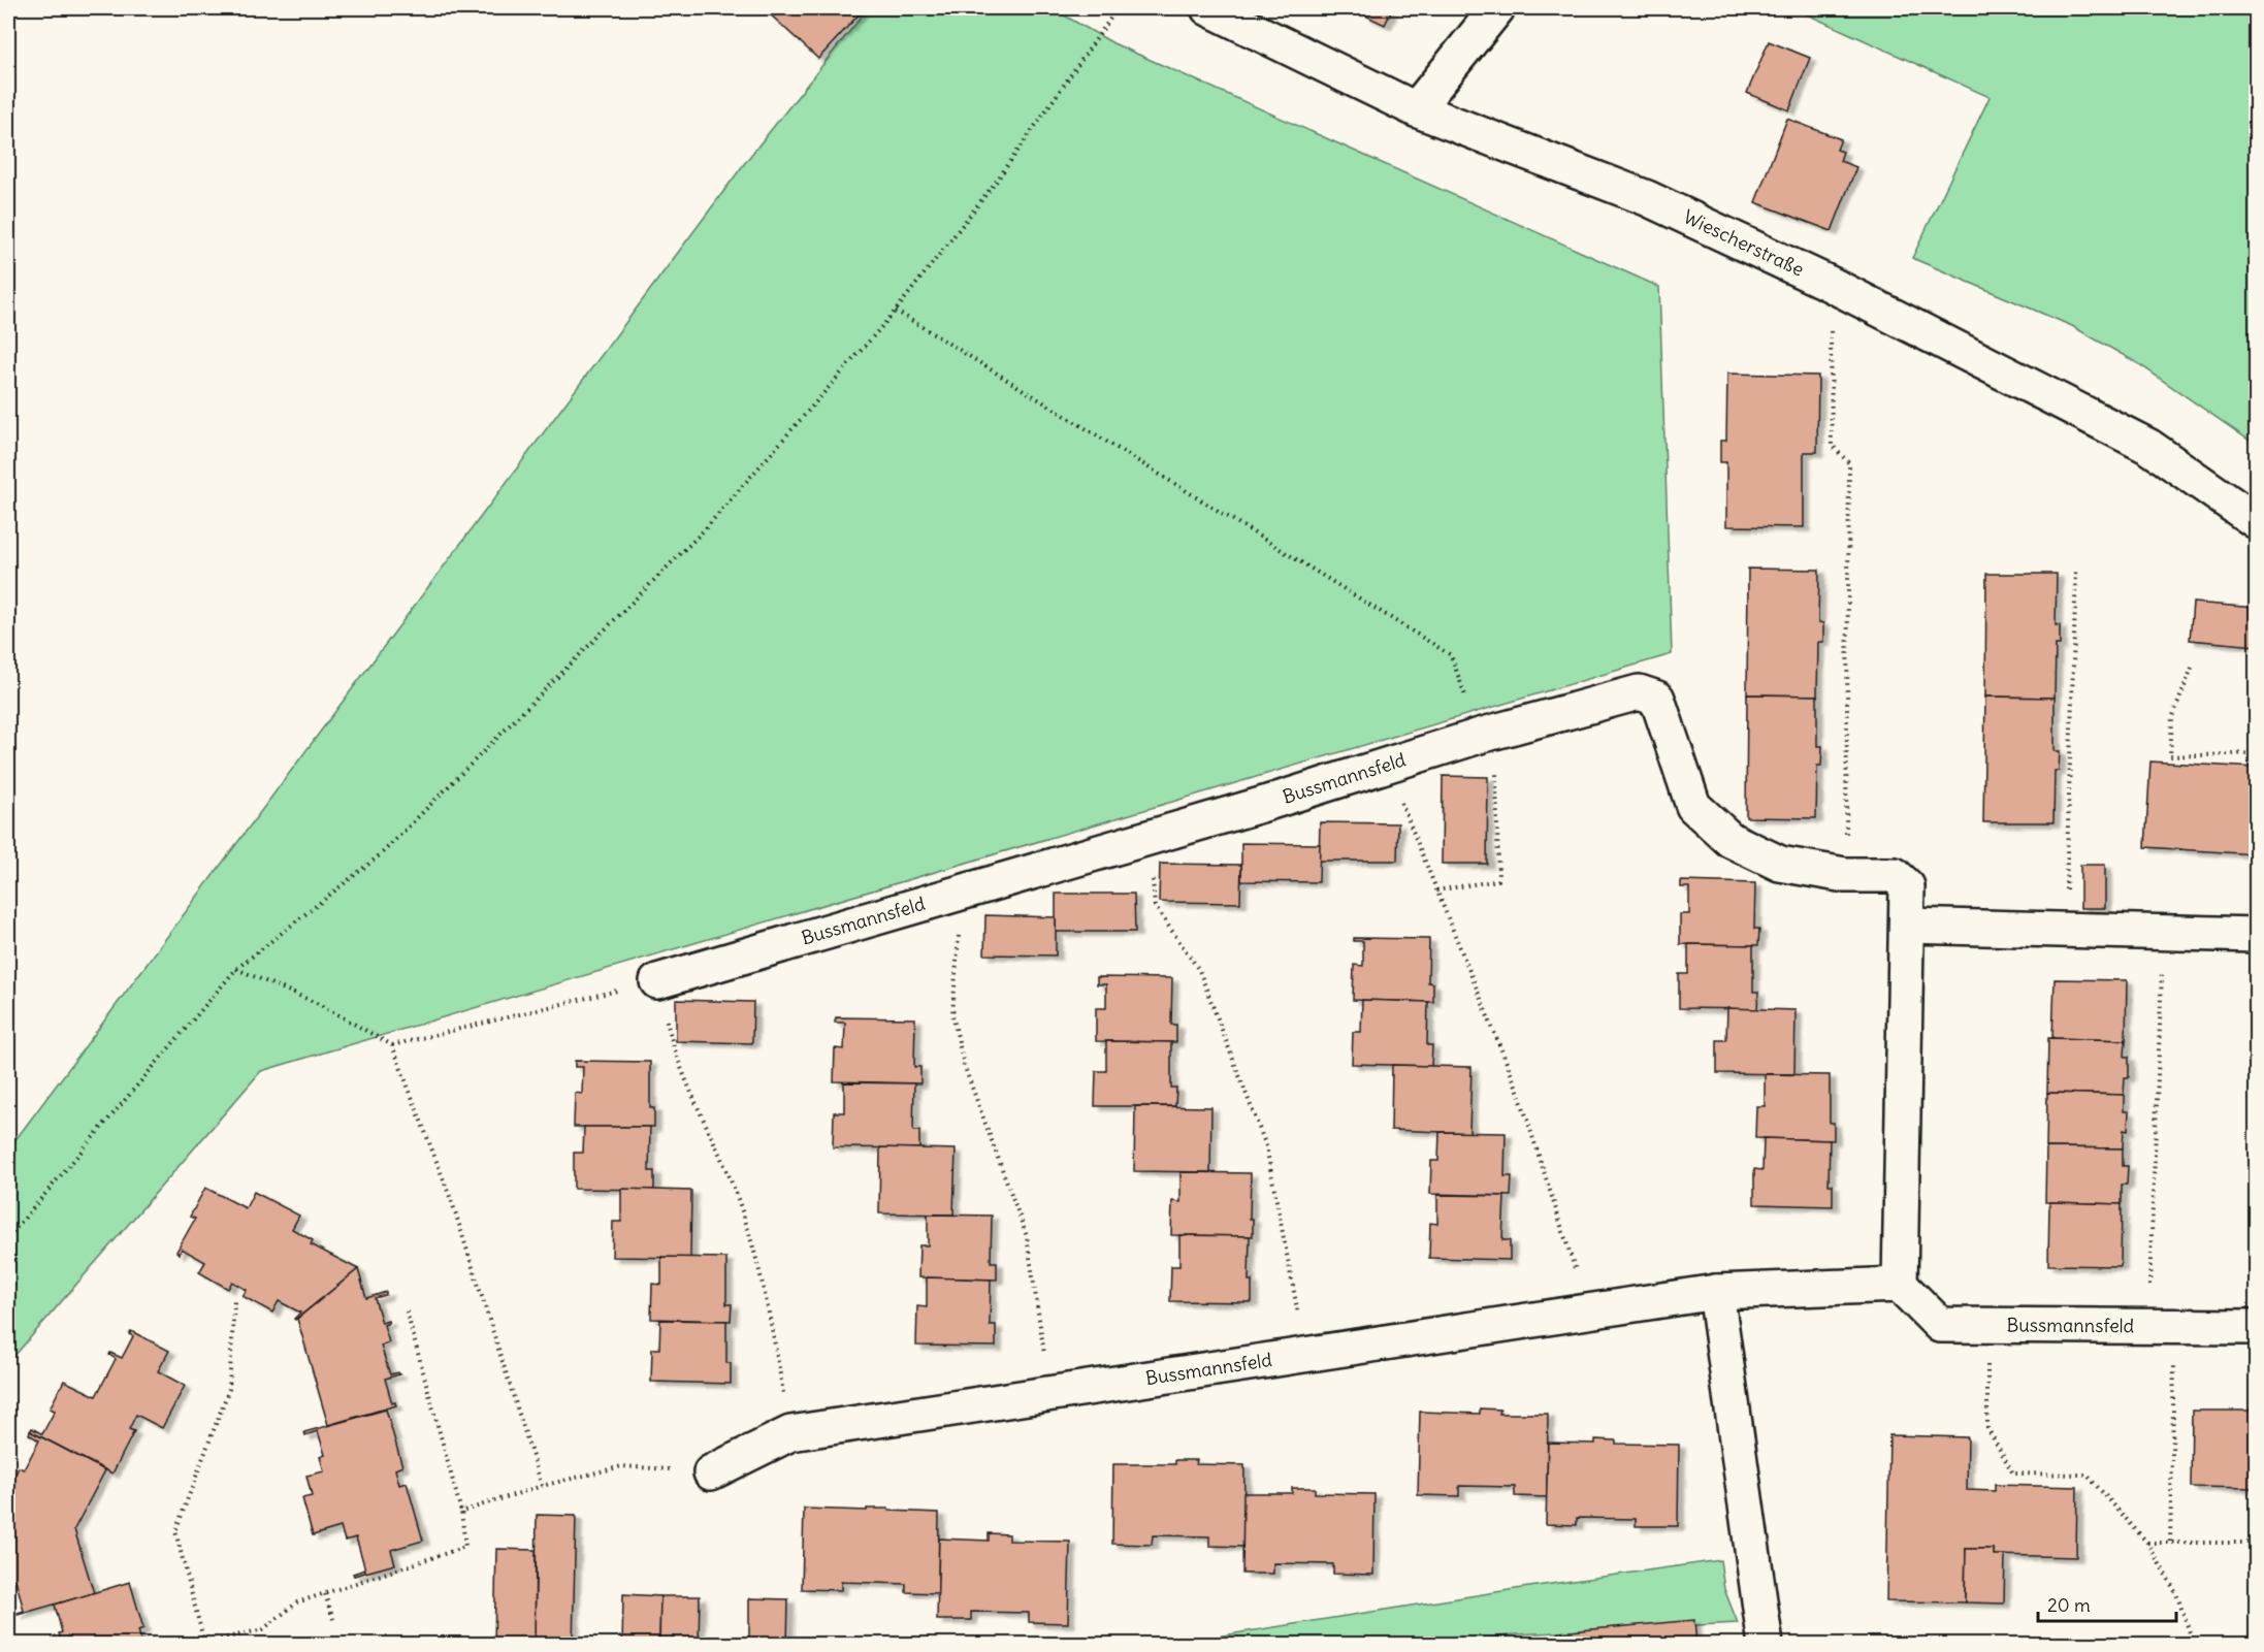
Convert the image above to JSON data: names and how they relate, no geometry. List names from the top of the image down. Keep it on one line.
{"streets":{"street":["Wiescherstraße","Bussmannsfeld"]},"scale_bar":"20 m"}
